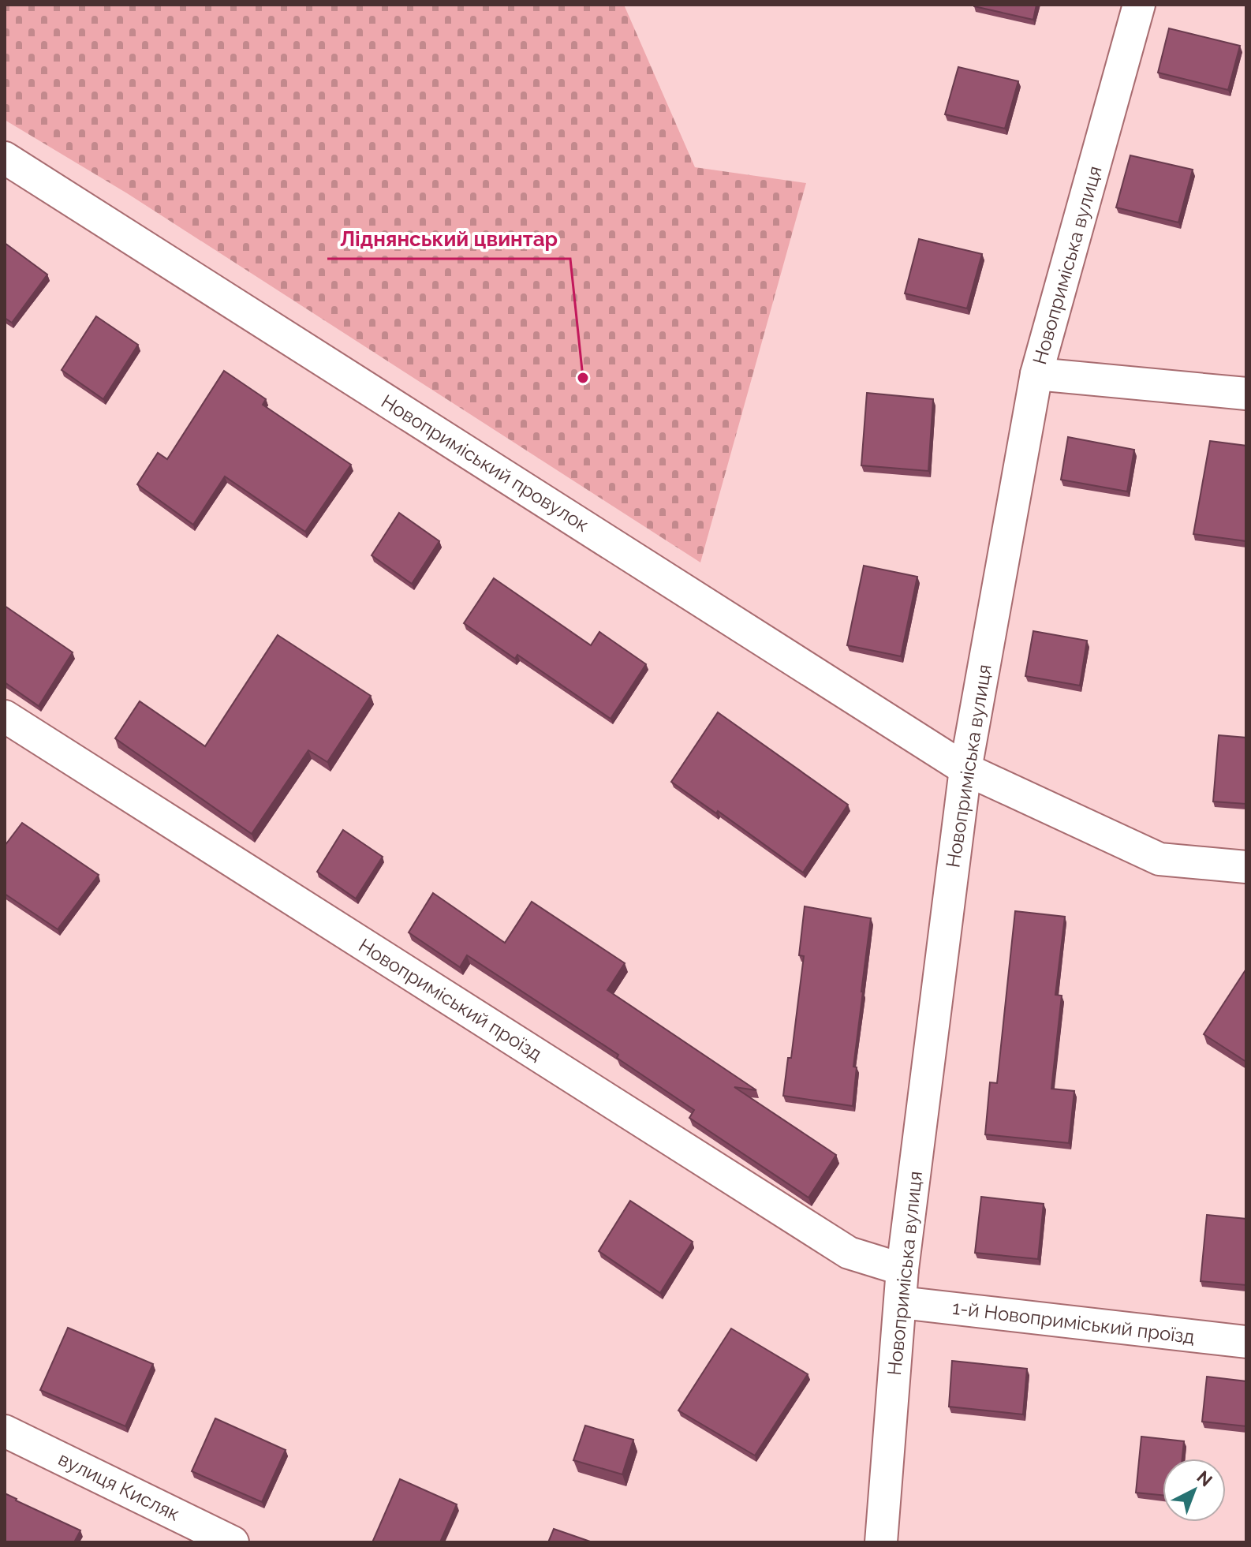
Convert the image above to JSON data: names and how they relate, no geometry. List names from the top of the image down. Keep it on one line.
{"streets":{"street":["Новоприміська вулиця","Новоприміський провулок","Новоприміський проїзд","1-й Новоприміський проїзд","вулиця Кисляк"]},"crossings":[["Новоприміська вулиця","Новоприміський провулок"],["Новоприміська вулиця","Новоприміський проїзд"],["Новоприміська вулиця","1-й Новоприміський проїзд"]],"places":["Ліднянський цвинтар"],"north":"top right"}
